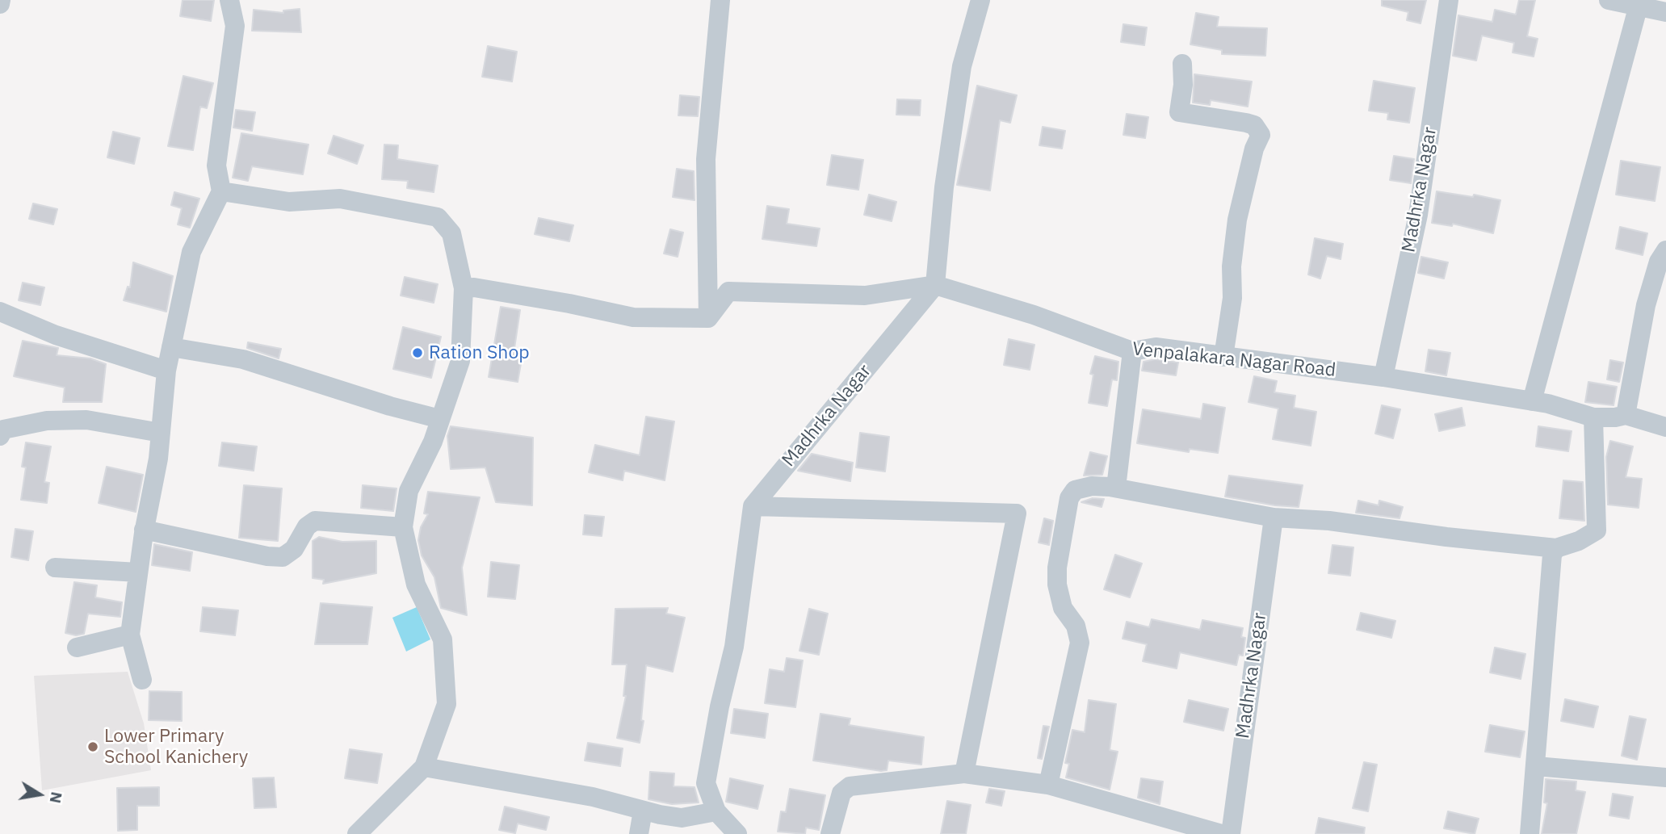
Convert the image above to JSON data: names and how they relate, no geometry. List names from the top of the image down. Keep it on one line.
{"streets":{"street":["Madhrka Nagar","Venpalakara Nagar Road"]},"crossings":[["Madhrka Nagar","Venpalakara Nagar Road"]],"places":["Ration Shop","Lower Primary School Kanichery"],"north":"right"}
